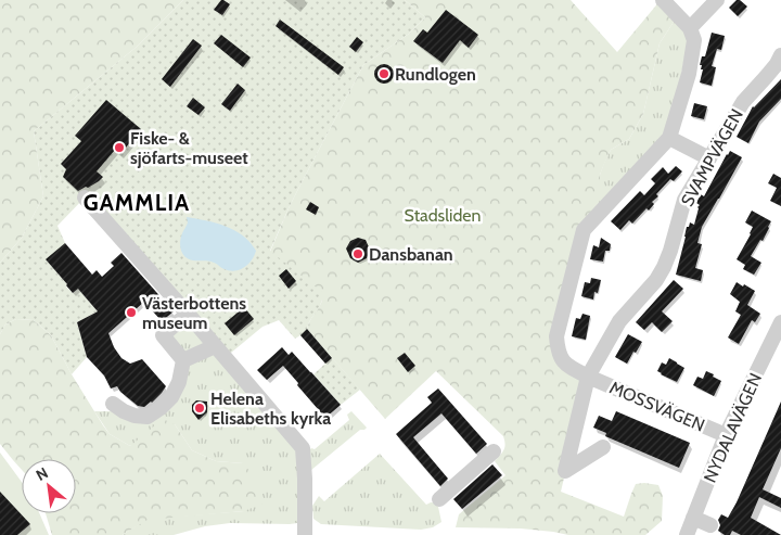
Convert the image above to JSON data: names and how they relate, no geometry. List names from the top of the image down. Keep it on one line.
{"streets":{"street":["SVAMPVÄGEN","MOSSVÄGEN","NYDALAVÄGEN"]},"crossings":[["SVAMPVÄGEN","MOSSVÄGEN"],["MOSSVÄGEN","NYDALAVÄGEN"]],"districts":["GAMMLIA"],"parks":["Stadsliden"],"places":["Rundlogen","Fiske- & sjöfarts-museet","Dansbanan","Västerbottens museum","Helena Elisabeths kyrka"],"north":"top left"}
